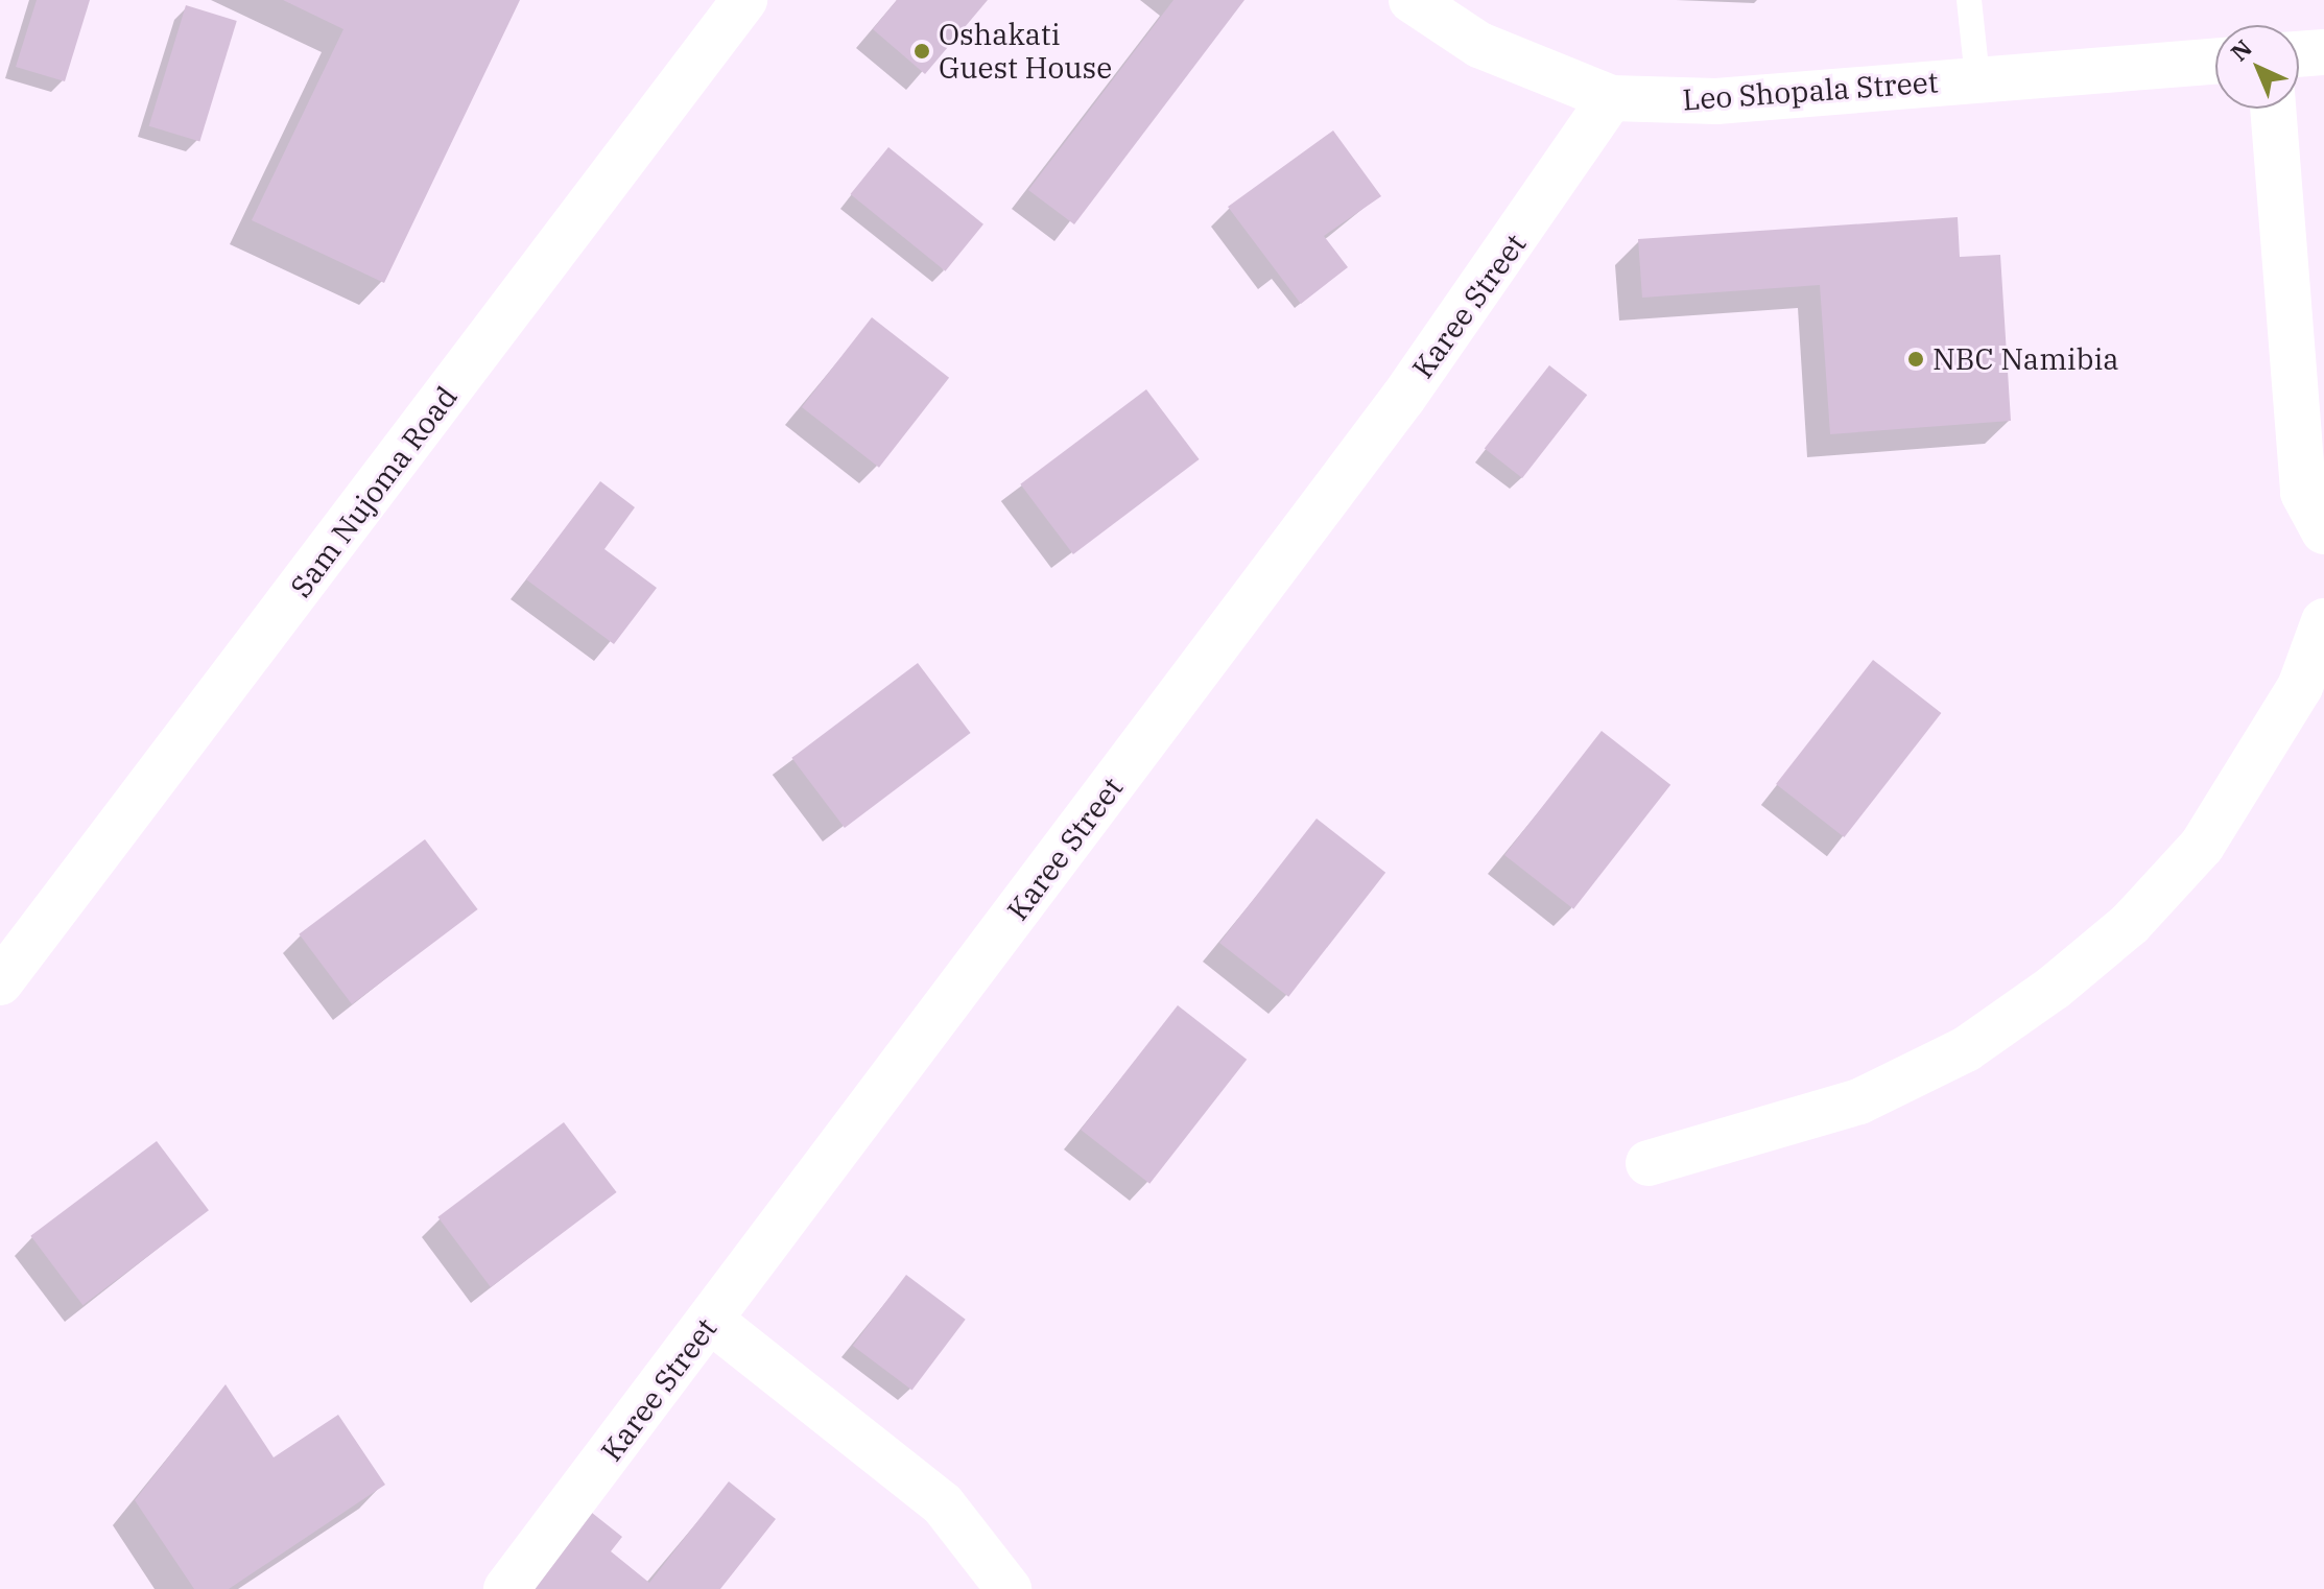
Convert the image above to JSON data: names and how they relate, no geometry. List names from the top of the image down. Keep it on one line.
{"streets":{"street":["Leo Shopala Street","Karee Street","Sam Nujoma Road"]},"crossings":[["Leo Shopala Street","Karee Street"]],"places":["Oshakati Guest House","NBC Namibia"],"north":"top left"}
